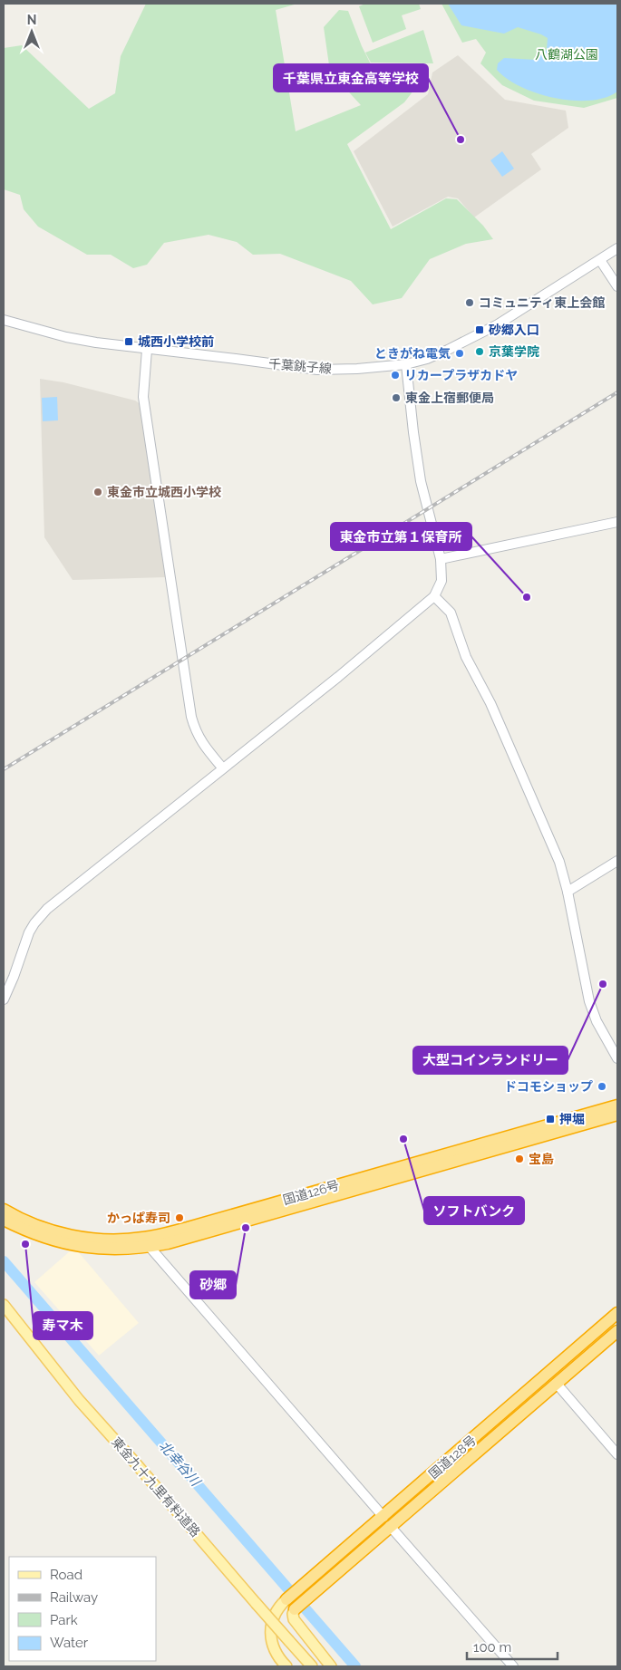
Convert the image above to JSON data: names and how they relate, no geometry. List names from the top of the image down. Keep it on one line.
{"streets":{"highway":["国道126号","国道128号"],"main road":["東金九十九里有料道路"],"street":["千葉銚子線"]},"water":["北幸谷川"],"parks":["八鶴湖公園"],"places":{"other":["千葉県立東金高等学校","コミュニティ東上会館","京葉学院","ときがね電気","リカープラザカドヤ","東金上宿郵便局","東金市立城西小学校","東金市立第１保育所","大型コインランドリー","ドコモショップ","ソフトバンク","宝島","かっぱ寿司","砂郷","寿マ木"],"transit":["砂郷入口","城西小学校前","押堀"]},"legend":["Road","Railway","Park","Water"],"scale_bar":"100 m","north":"top"}
